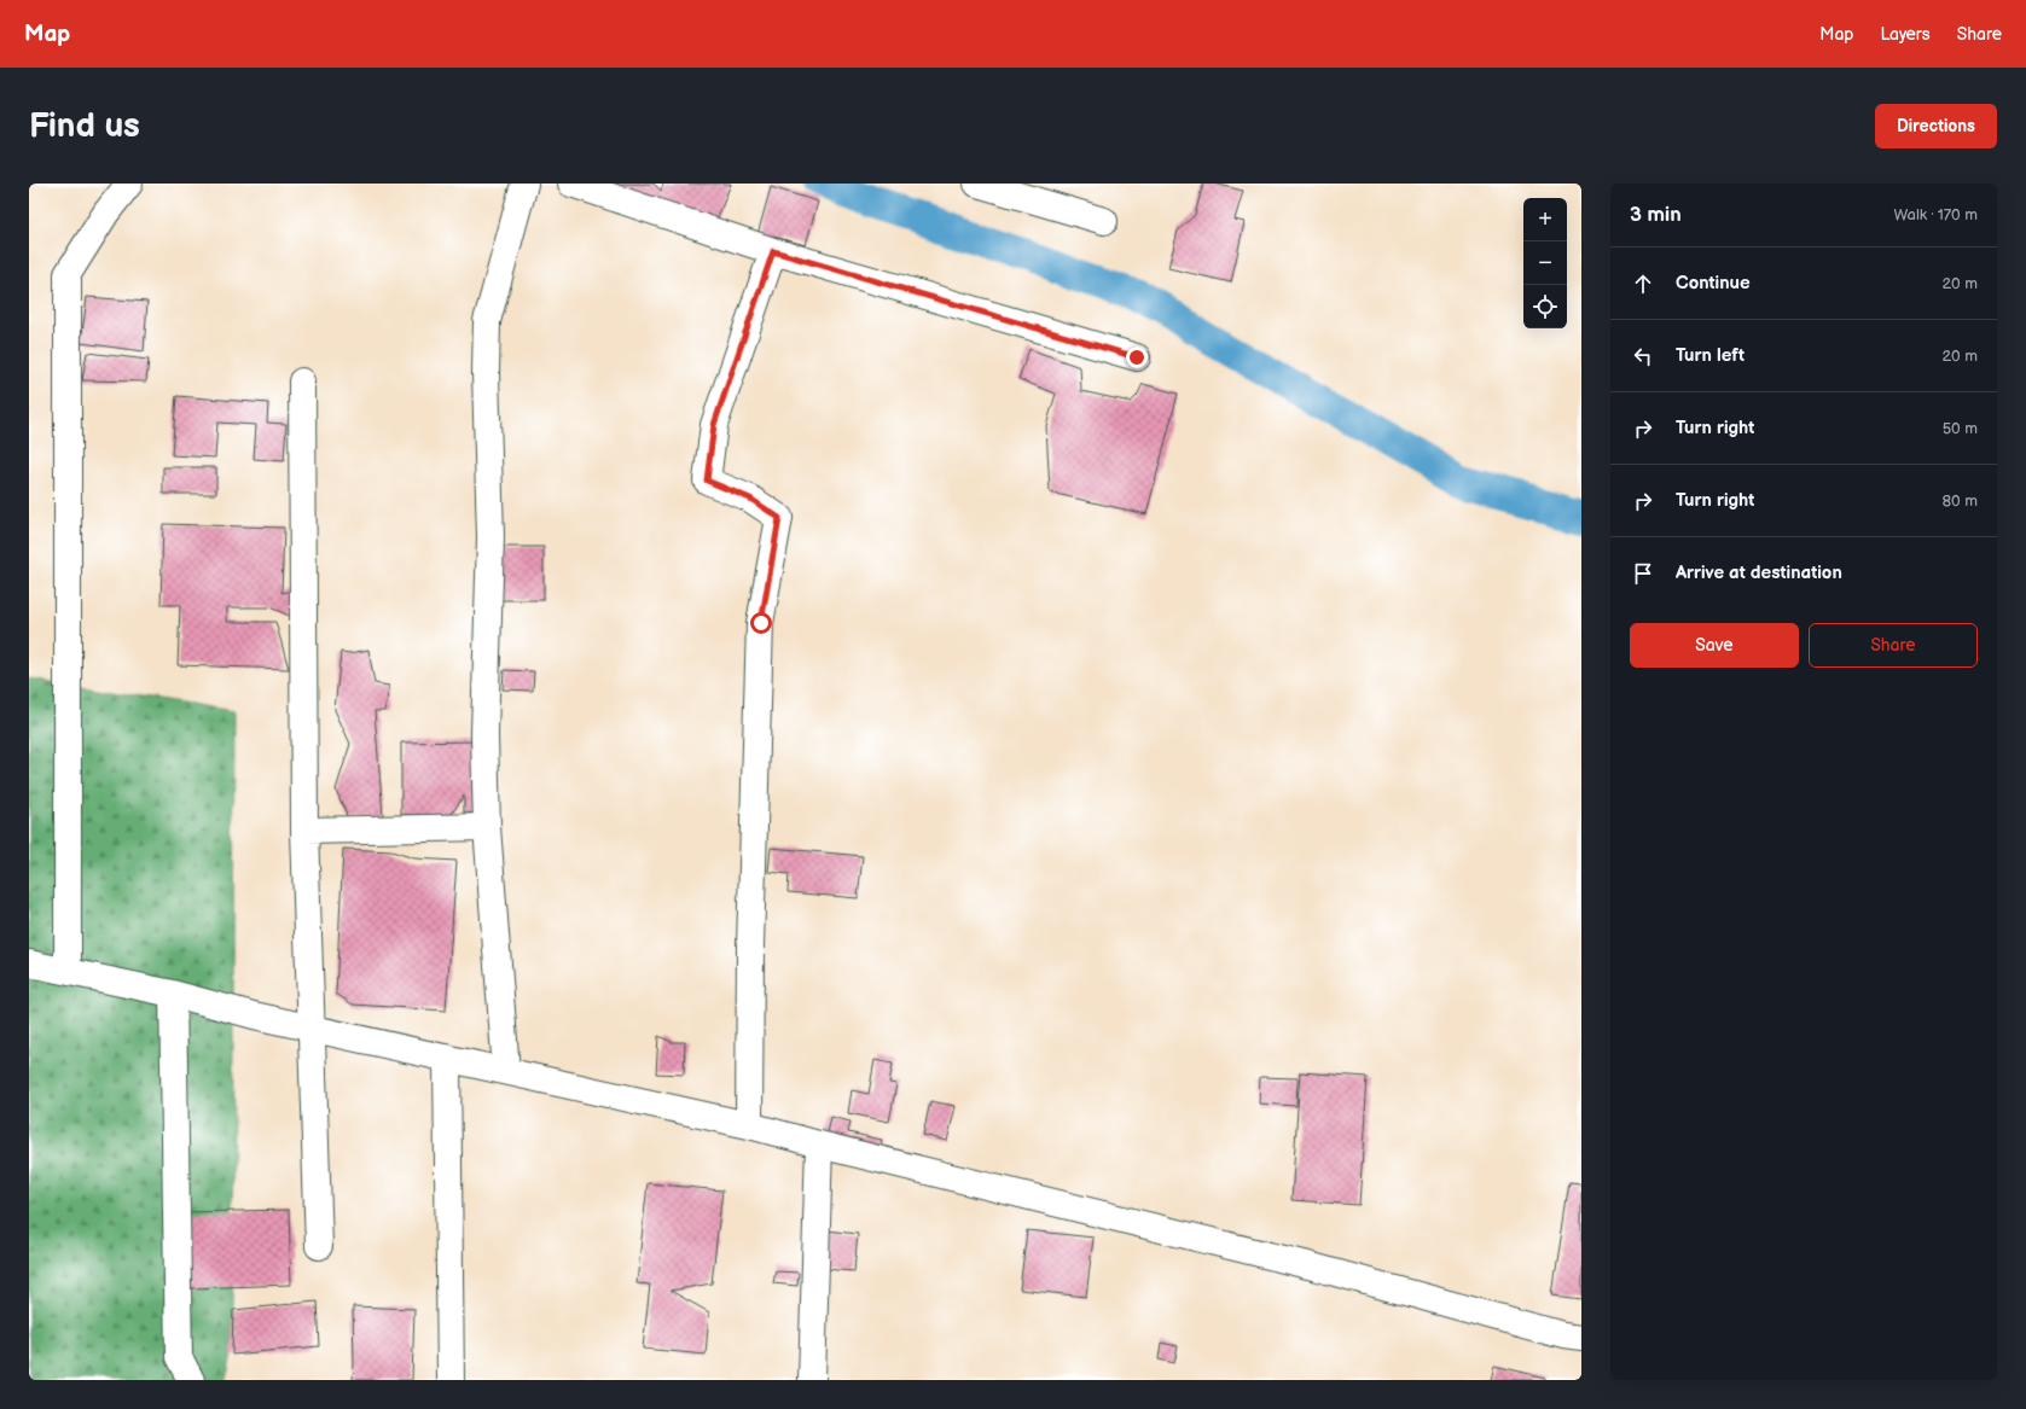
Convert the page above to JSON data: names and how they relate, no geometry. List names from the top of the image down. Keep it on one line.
{"page":{"header":"Map","nav":["Map","Layers","Share"],"buttons":["Directions",["Save","Share"]],"title":"Find us","heading":["3 min","Walk · 170 m"],"map_buttons":["+","−"],"list":[["Continue","20 m"],["Turn left","20 m"],["Turn right","50 m"],["Turn right","80 m"],"Arrive at destination"]}}
